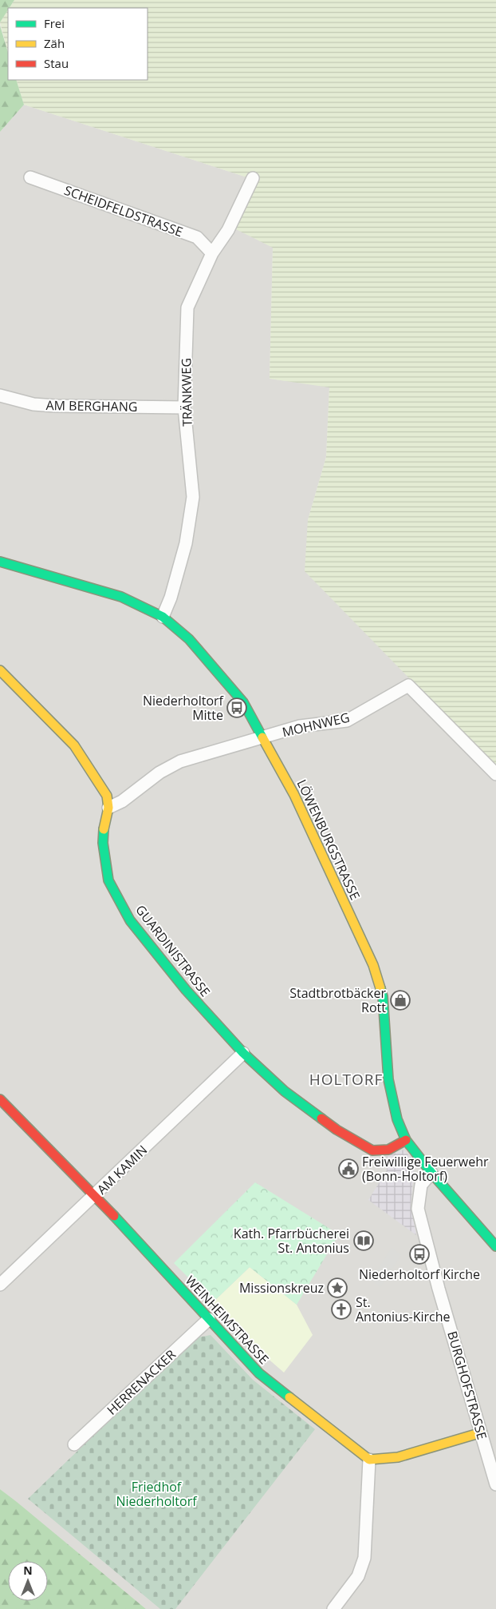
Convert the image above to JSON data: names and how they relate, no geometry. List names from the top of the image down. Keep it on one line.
{"streets":{"street":["SCHEIDFELDSTRASSE","TRÄNKWEG","AM BERGHANG","MOHNWEG","LÖWENBURGSTRASSE","GUARDINISTRASSE","AM KAMIN","WEINHEIMSTRASSE","HERRENACKER","BURGHOFSTRASSE"]},"crossings":[["SCHEIDFELDSTRASSE","TRÄNKWEG"],["TRÄNKWEG","AM BERGHANG"],["TRÄNKWEG","LÖWENBURGSTRASSE"],["MOHNWEG","LÖWENBURGSTRASSE"],["MOHNWEG","GUARDINISTRASSE"],["LÖWENBURGSTRASSE","GUARDINISTRASSE"],["LÖWENBURGSTRASSE","BURGHOFSTRASSE"],["GUARDINISTRASSE","AM KAMIN"],["AM KAMIN","WEINHEIMSTRASSE"],["WEINHEIMSTRASSE","HERRENACKER"]],"districts":["HOLTORF"],"parks":["Friedhof Niederholtorf"],"places":{"bus stop":["Niederholtorf Mitte","Niederholtorf Kirche"],"shop":["Stadtbrotbäcker Rott"],"public building":["Freiwillige Feuerwehr (Bonn-Holtorf)"],"library":["Kath. Pfarrbücherei St. Antonius"],"place":["Missionskreuz"],"church":["St. Antonius-Kirche"]},"legend":["Frei","Zäh","Stau"],"north":"top"}
